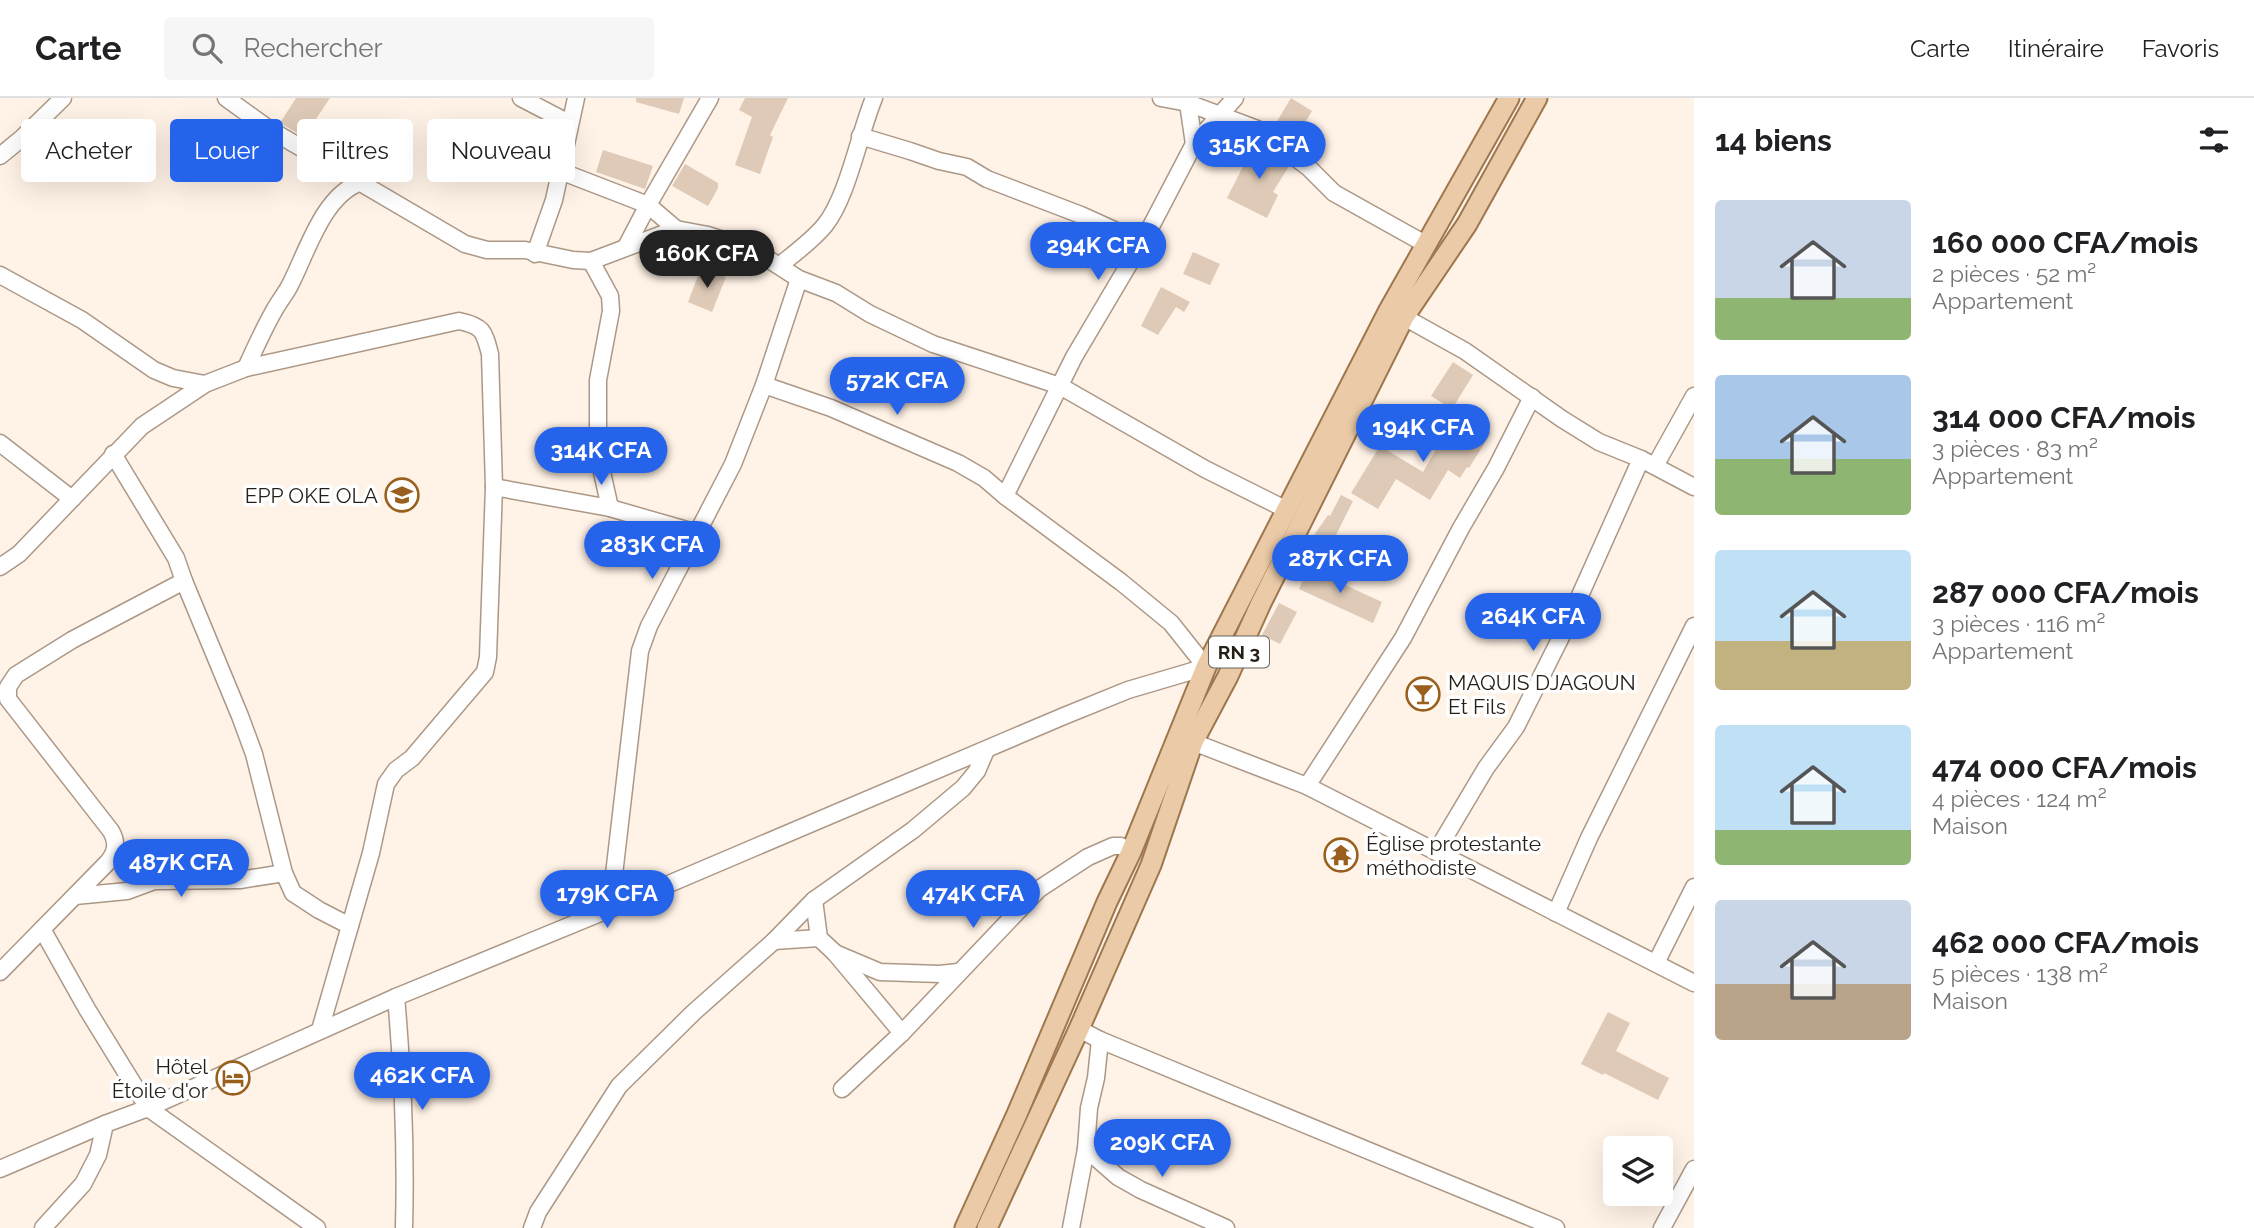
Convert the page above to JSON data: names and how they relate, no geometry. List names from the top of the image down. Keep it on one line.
{"streets":{"main road":["RN 3"]},"places":{"school or university":["EPP OKE OLA"],"bar":["MAQUIS DJAGOUN Et Fils"],"temple":["Église protestante méthodiste"],"hotel":["Hôtel Étoile d'or"]},"page":{"header":"Carte","search":"Rechercher","nav":["Carte","Itinéraire","Favoris"],"heading":"14 biens","chip":["Acheter","Louer","Filtres","Nouveau"],"price":["315K CFA","294K CFA","160K CFA","572K CFA","194K CFA","314K CFA","283K CFA","287K CFA","264K CFA","487K CFA","179K CFA","474K CFA","462K CFA","209K CFA"],"list":[{"name":"160 000 CFA/mois","note":"2 pièces · 52 m² · Appartement"},{"name":"314 000 CFA/mois","note":"3 pièces · 83 m² · Appartement"},{"name":"287 000 CFA/mois","note":"3 pièces · 116 m² · Appartement"},{"name":"474 000 CFA/mois","note":"4 pièces · 124 m² · Maison"},{"name":"462 000 CFA/mois","note":"5 pièces · 138 m² · Maison"}]}}
